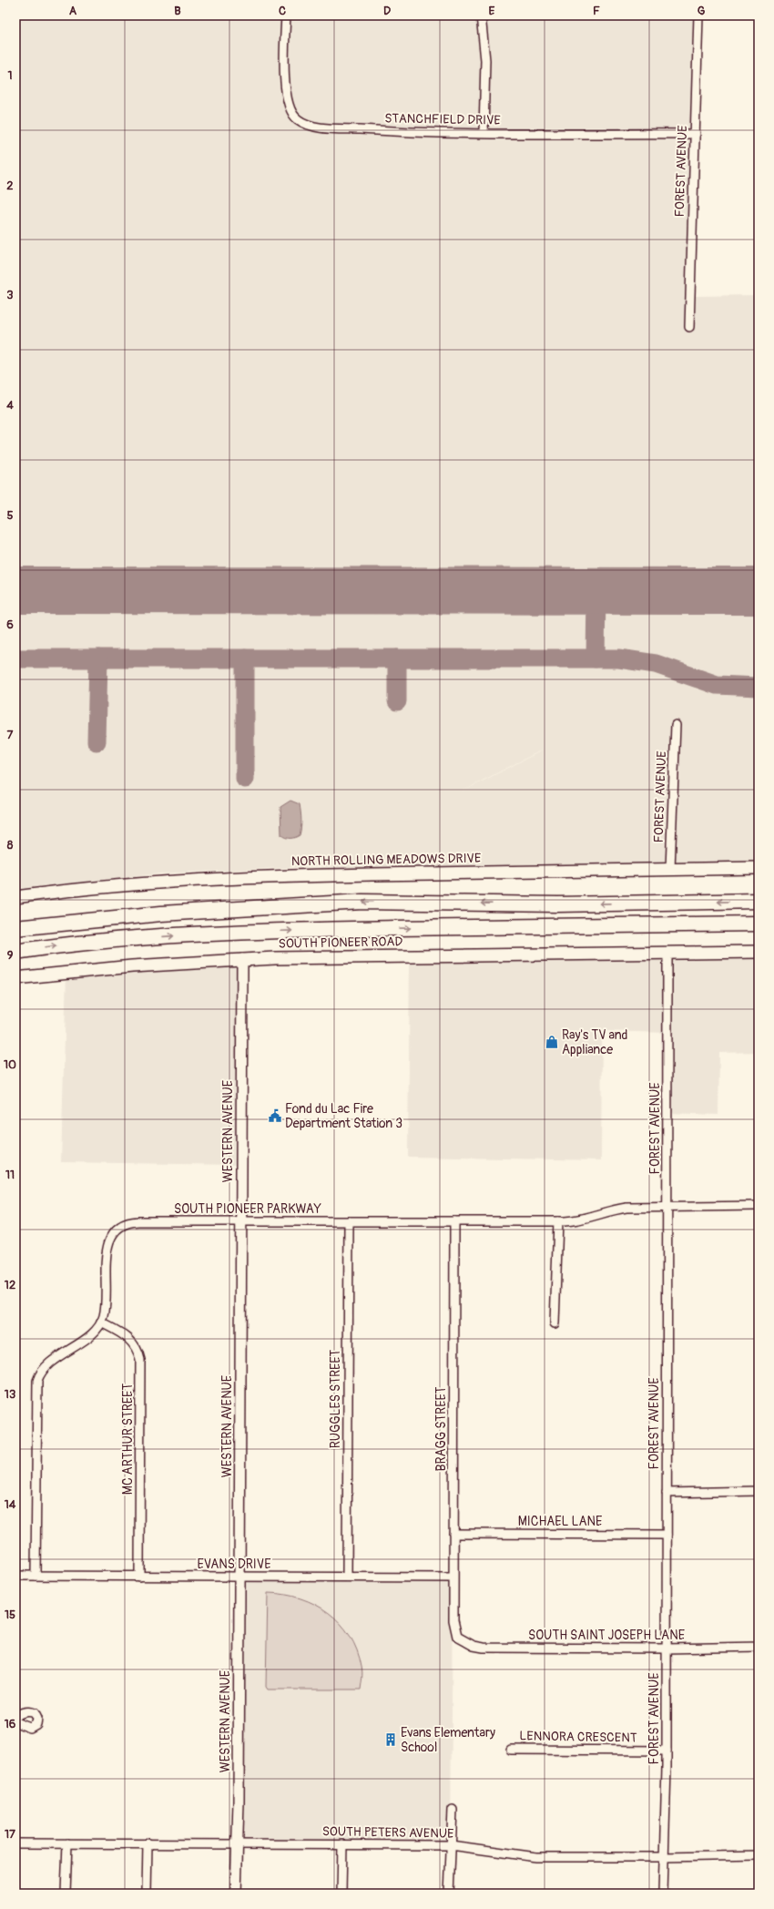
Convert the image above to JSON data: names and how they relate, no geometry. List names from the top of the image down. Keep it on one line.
{"streets":{"main road":["NORTH ROLLING MEADOWS DRIVE","SOUTH PIONEER ROAD"],"street":["STANCHFIELD DRIVE","FOREST AVENUE","WESTERN AVENUE","SOUTH PIONEER PARKWAY","RUGGLES STREET","BRAGG STREET","MC ARTHUR STREET","MICHAEL LANE","EVANS DRIVE","SOUTH SAINT JOSEPH LANE","LENNORA CRESCENT","SOUTH PETERS AVENUE"]},"crossings":[["STANCHFIELD DRIVE","FOREST AVENUE"],["FOREST AVENUE","NORTH ROLLING MEADOWS DRIVE"],["FOREST AVENUE","SOUTH PIONEER ROAD"],["FOREST AVENUE","SOUTH PIONEER PARKWAY"],["FOREST AVENUE","MICHAEL LANE"],["FOREST AVENUE","SOUTH SAINT JOSEPH LANE"],["FOREST AVENUE","LENNORA CRESCENT"],["FOREST AVENUE","SOUTH PETERS AVENUE"],["SOUTH PIONEER ROAD","WESTERN AVENUE"],["WESTERN AVENUE","SOUTH PIONEER PARKWAY"],["WESTERN AVENUE","EVANS DRIVE"],["WESTERN AVENUE","SOUTH PETERS AVENUE"],["SOUTH PIONEER PARKWAY","RUGGLES STREET"],["SOUTH PIONEER PARKWAY","BRAGG STREET"],["SOUTH PIONEER PARKWAY","MC ARTHUR STREET"],["RUGGLES STREET","EVANS DRIVE"],["BRAGG STREET","MICHAEL LANE"],["BRAGG STREET","EVANS DRIVE"],["BRAGG STREET","SOUTH SAINT JOSEPH LANE"],["MC ARTHUR STREET","EVANS DRIVE"]],"places":{"shop":["Ray's TV and Appliance"],"public building":["Fond du Lac Fire Department Station 3"],"building":["Evans Elementary School"]},"grid":{"columns":["A","B","C","D","E","F","G"],"rows":["1","2","3","4","5","6","7","8","9","10","11","12","13","14","15","16","17"]}}
